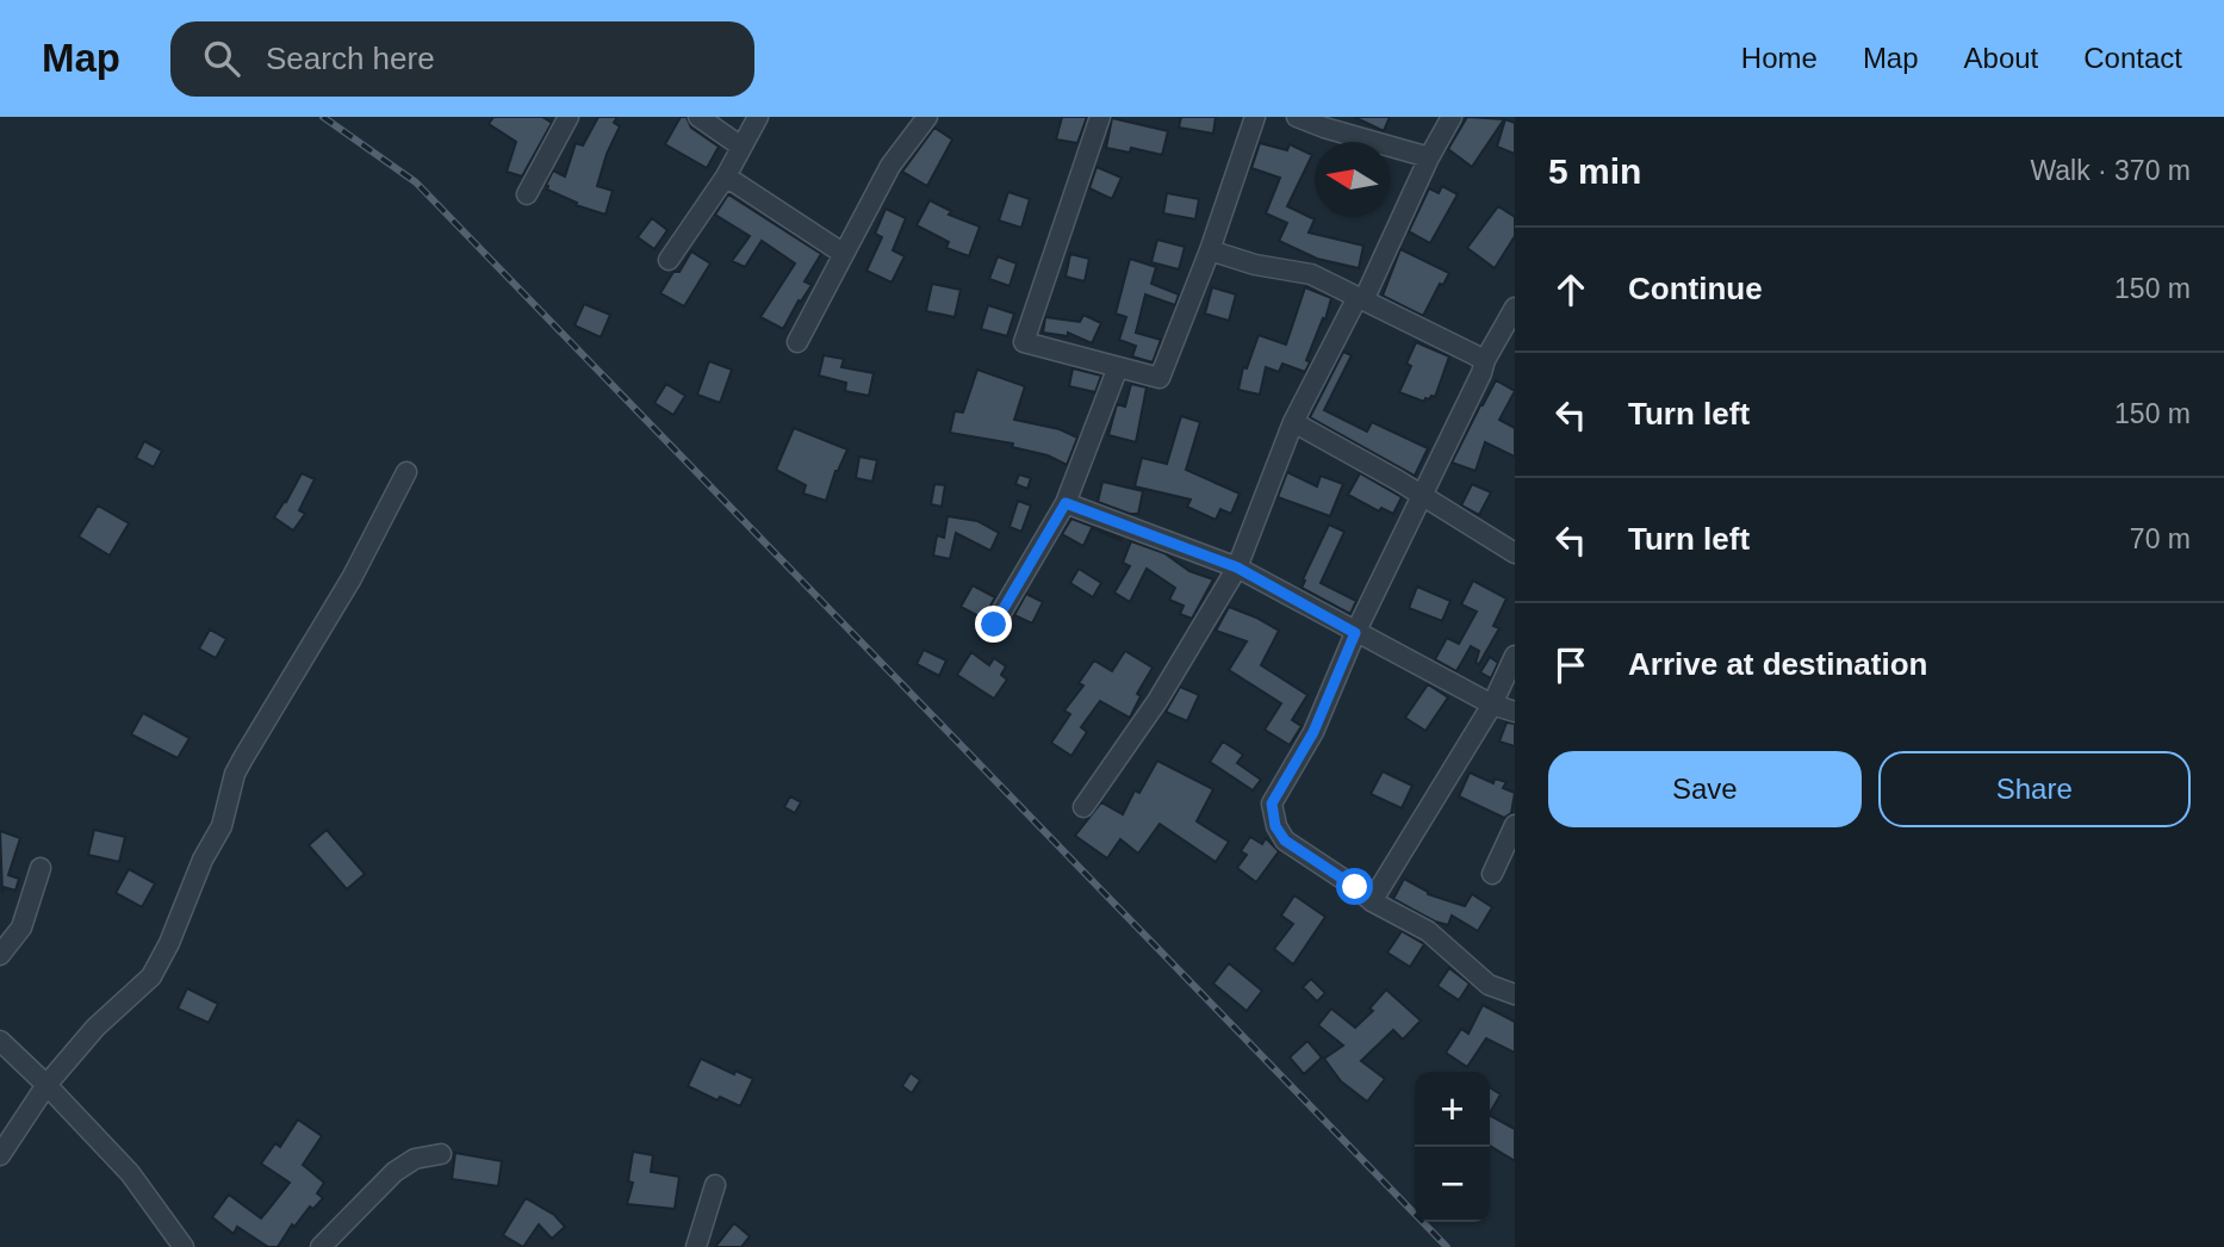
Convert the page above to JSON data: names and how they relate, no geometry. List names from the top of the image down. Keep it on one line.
{"north":"left","page":{"header":"Map","search":"Search here","nav":["Home","Map","About","Contact"],"heading":["5 min","Walk · 370 m"],"list":[["Continue","150 m"],["Turn left","150 m"],["Turn left","70 m"],"Arrive at destination"],"buttons":["Save","Share"],"map_buttons":["+","−"]}}
